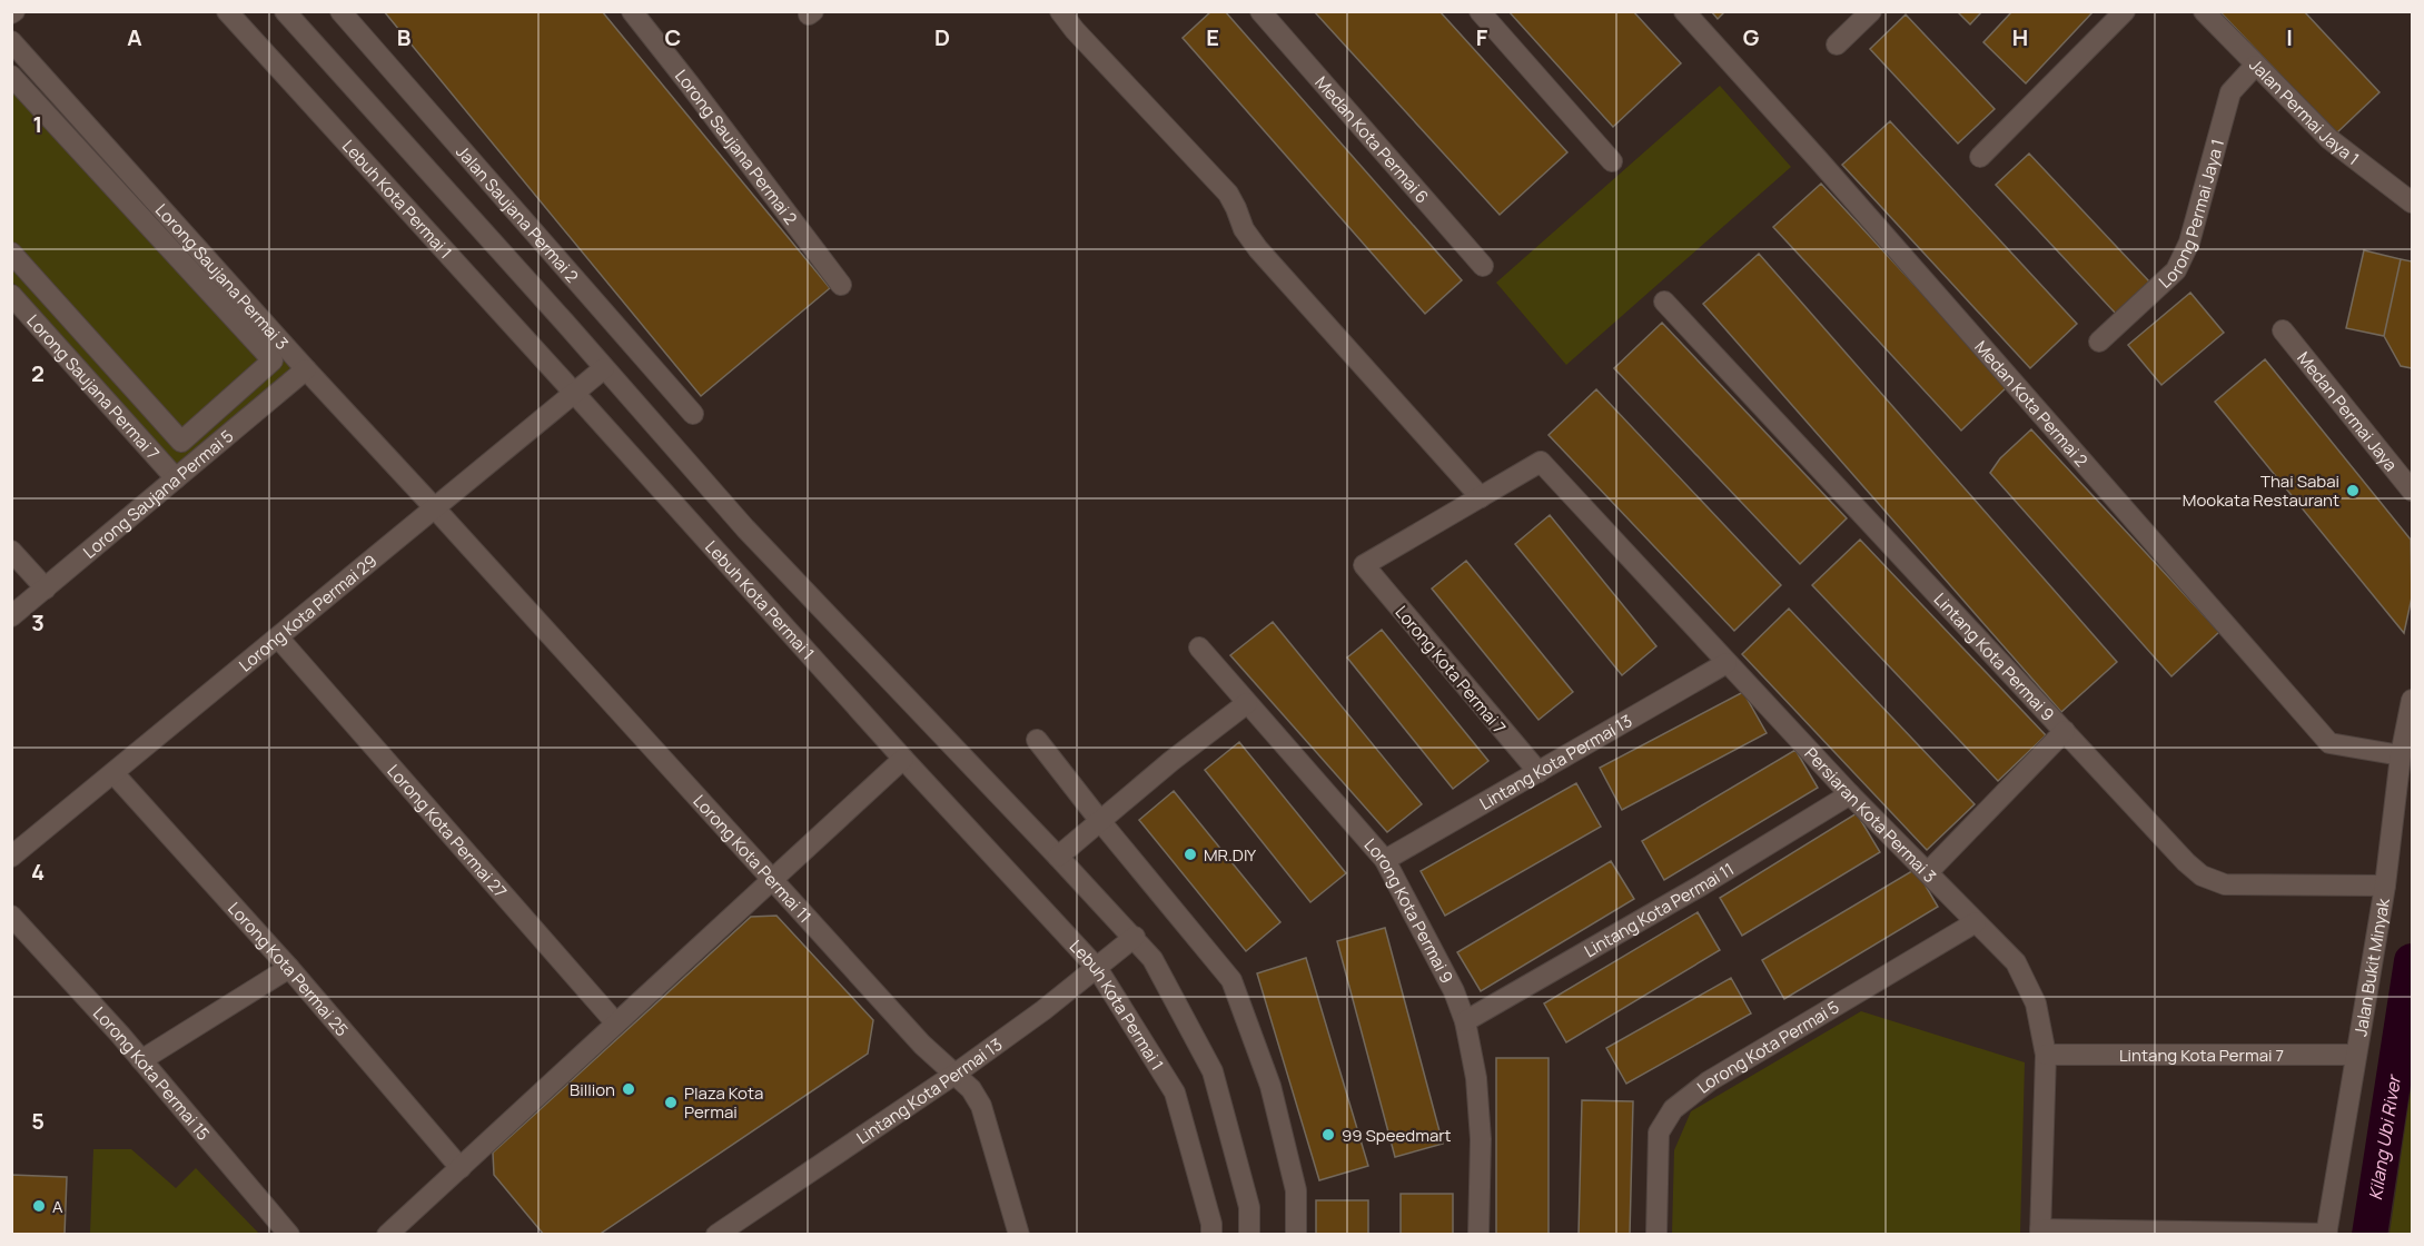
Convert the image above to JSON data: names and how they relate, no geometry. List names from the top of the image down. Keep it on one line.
{"streets":{"street":["Jalan Permai Jaya 1","Medan Kota Permai 6","Lorong Saujana Permai 2","Lebuh Kota Permai 1","Lorong Permai Jaya 1","Jalan Saujana Permai 2","Lorong Saujana Permai 3","Lorong Saujana Permai 7","Medan Kota Permai 2","Medan Permai Jaya","Lorong Saujana Permai 5","Lorong Kota Permai 29","Lintang Kota Permai 9","Lorong Kota Permai 7","Lintang Kota Permai 13","Persiaran Kota Permai 3","Lorong Kota Permai 27","Lorong Kota Permai 11","Lintang Kota Permai 11","Lorong Kota Permai 9","Jalan Bukit Minyak","Lorong Kota Permai 25","Lorong Kota Permai 5","Lintang Kota Permai 7","Lorong Kota Permai 15"]},"crossings":[["Jalan Permai Jaya 1","Lorong Permai Jaya 1"],["Lebuh Kota Permai 1","Lorong Kota Permai 29"],["Lebuh Kota Permai 1","Lintang Kota Permai 13"],["Lorong Saujana Permai 3","Lorong Saujana Permai 5"],["Lorong Saujana Permai 3","Lorong Kota Permai 29"],["Lorong Saujana Permai 3","Lorong Kota Permai 11"],["Lorong Saujana Permai 7","Lorong Saujana Permai 5"],["Medan Kota Permai 2","Jalan Bukit Minyak"],["Lorong Kota Permai 29","Lorong Kota Permai 27"],["Lorong Kota Permai 29","Lorong Kota Permai 11"],["Lorong Kota Permai 29","Lorong Kota Permai 25"],["Lintang Kota Permai 9","Jalan Bukit Minyak"],["Lorong Kota Permai 7","Lintang Kota Permai 13"],["Lorong Kota Permai 7","Persiaran Kota Permai 3"],["Lintang Kota Permai 13","Persiaran Kota Permai 3"],["Lintang Kota Permai 13","Lorong Kota Permai 11"],["Lintang Kota Permai 13","Lorong Kota Permai 9"],["Persiaran Kota Permai 3","Lintang Kota Permai 11"],["Persiaran Kota Permai 3","Lorong Kota Permai 5"],["Persiaran Kota Permai 3","Lintang Kota Permai 7"],["Lintang Kota Permai 11","Lorong Kota Permai 9"],["Jalan Bukit Minyak","Lintang Kota Permai 7"]],"water":["Kilang Ubi River"],"places":["Thai Sabai Mookata Restaurant","MR.DIY","Billion","Plaza Kota Permai","99 Speedmart","A"],"grid":{"columns":["A","B","C","D","E","F","G","H","I"],"rows":["1","2","3","4","5"]}}
